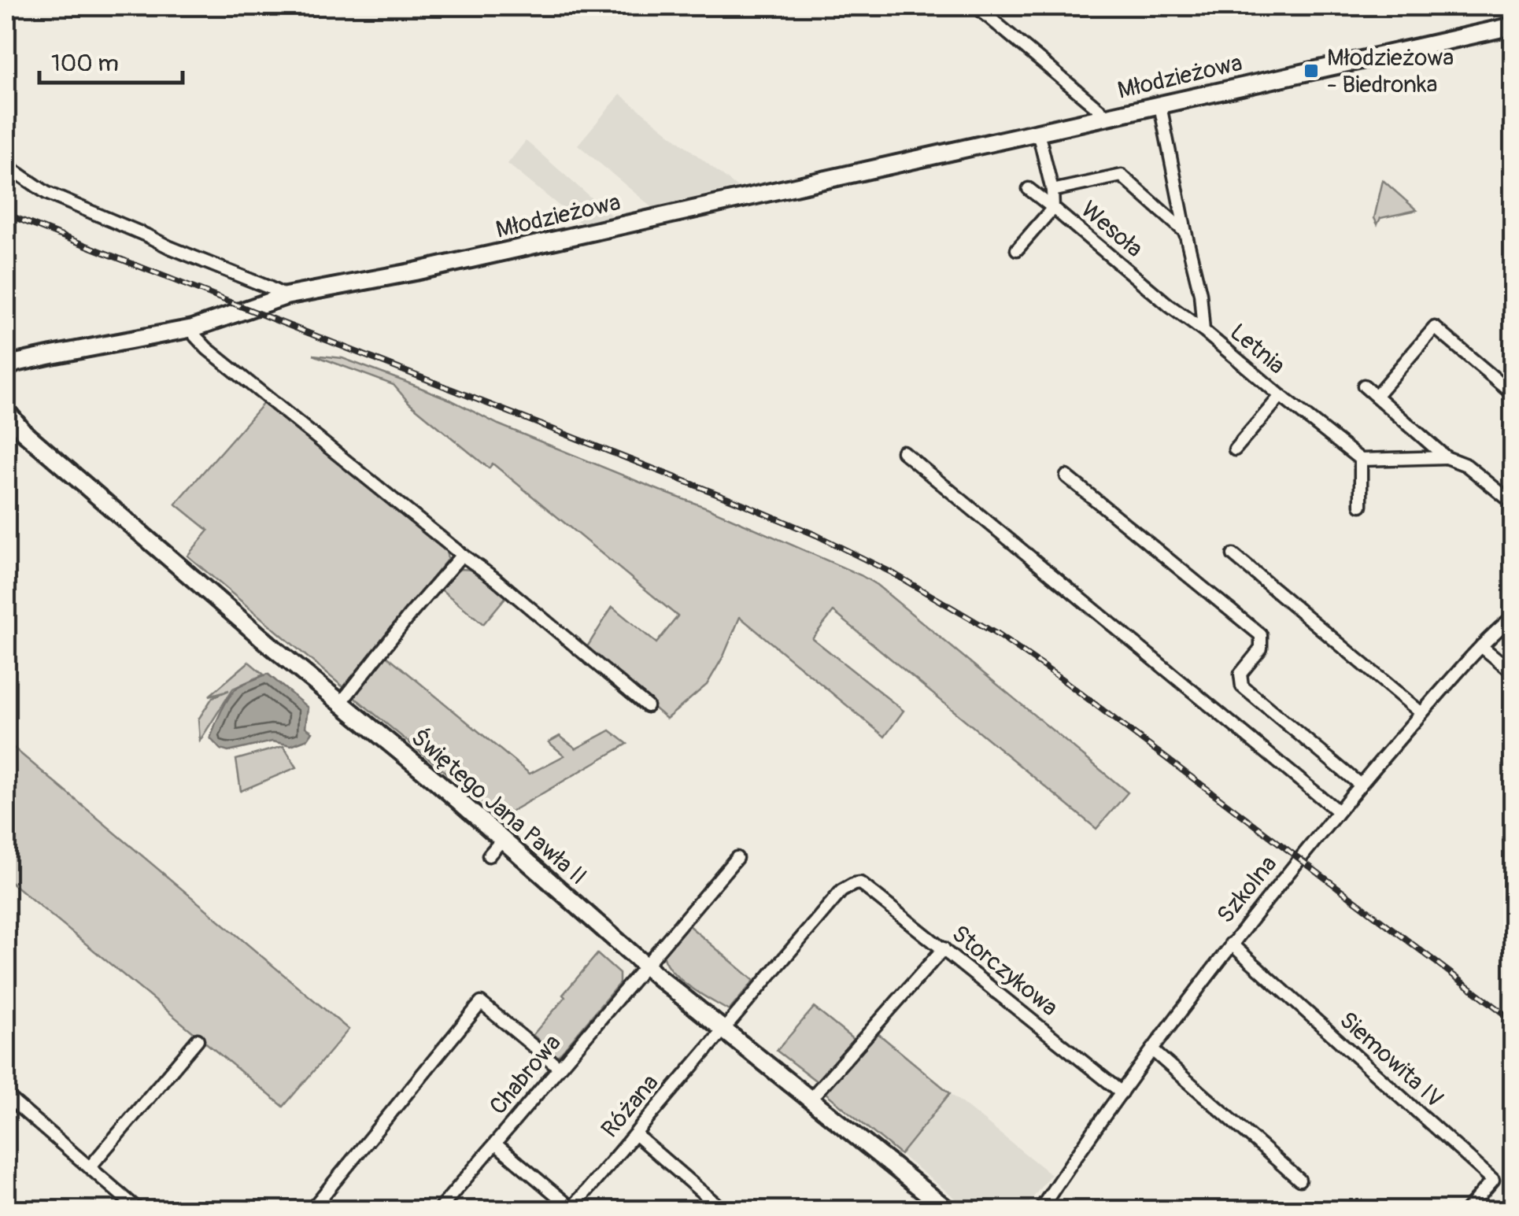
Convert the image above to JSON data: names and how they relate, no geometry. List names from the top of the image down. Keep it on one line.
{"streets":{"street":["Młodzieżowa","Wesoła","Letnia","Świętego Jana Pawła II","Szkolna","Storczykowa","Siemowita IV","Chabrowa","Różana"]},"crossings":[["Młodzieżowa","Wesoła"],["Młodzieżowa","Letnia"],["Wesoła","Letnia"],["Świętego Jana Pawła II","Chabrowa"],["Świętego Jana Pawła II","Różana"],["Szkolna","Storczykowa"],["Szkolna","Siemowita IV"],["Storczykowa","Różana"]],"places":{"transit":["Młodzieżowa - Biedronka"]},"scale_bar":"100 m"}
